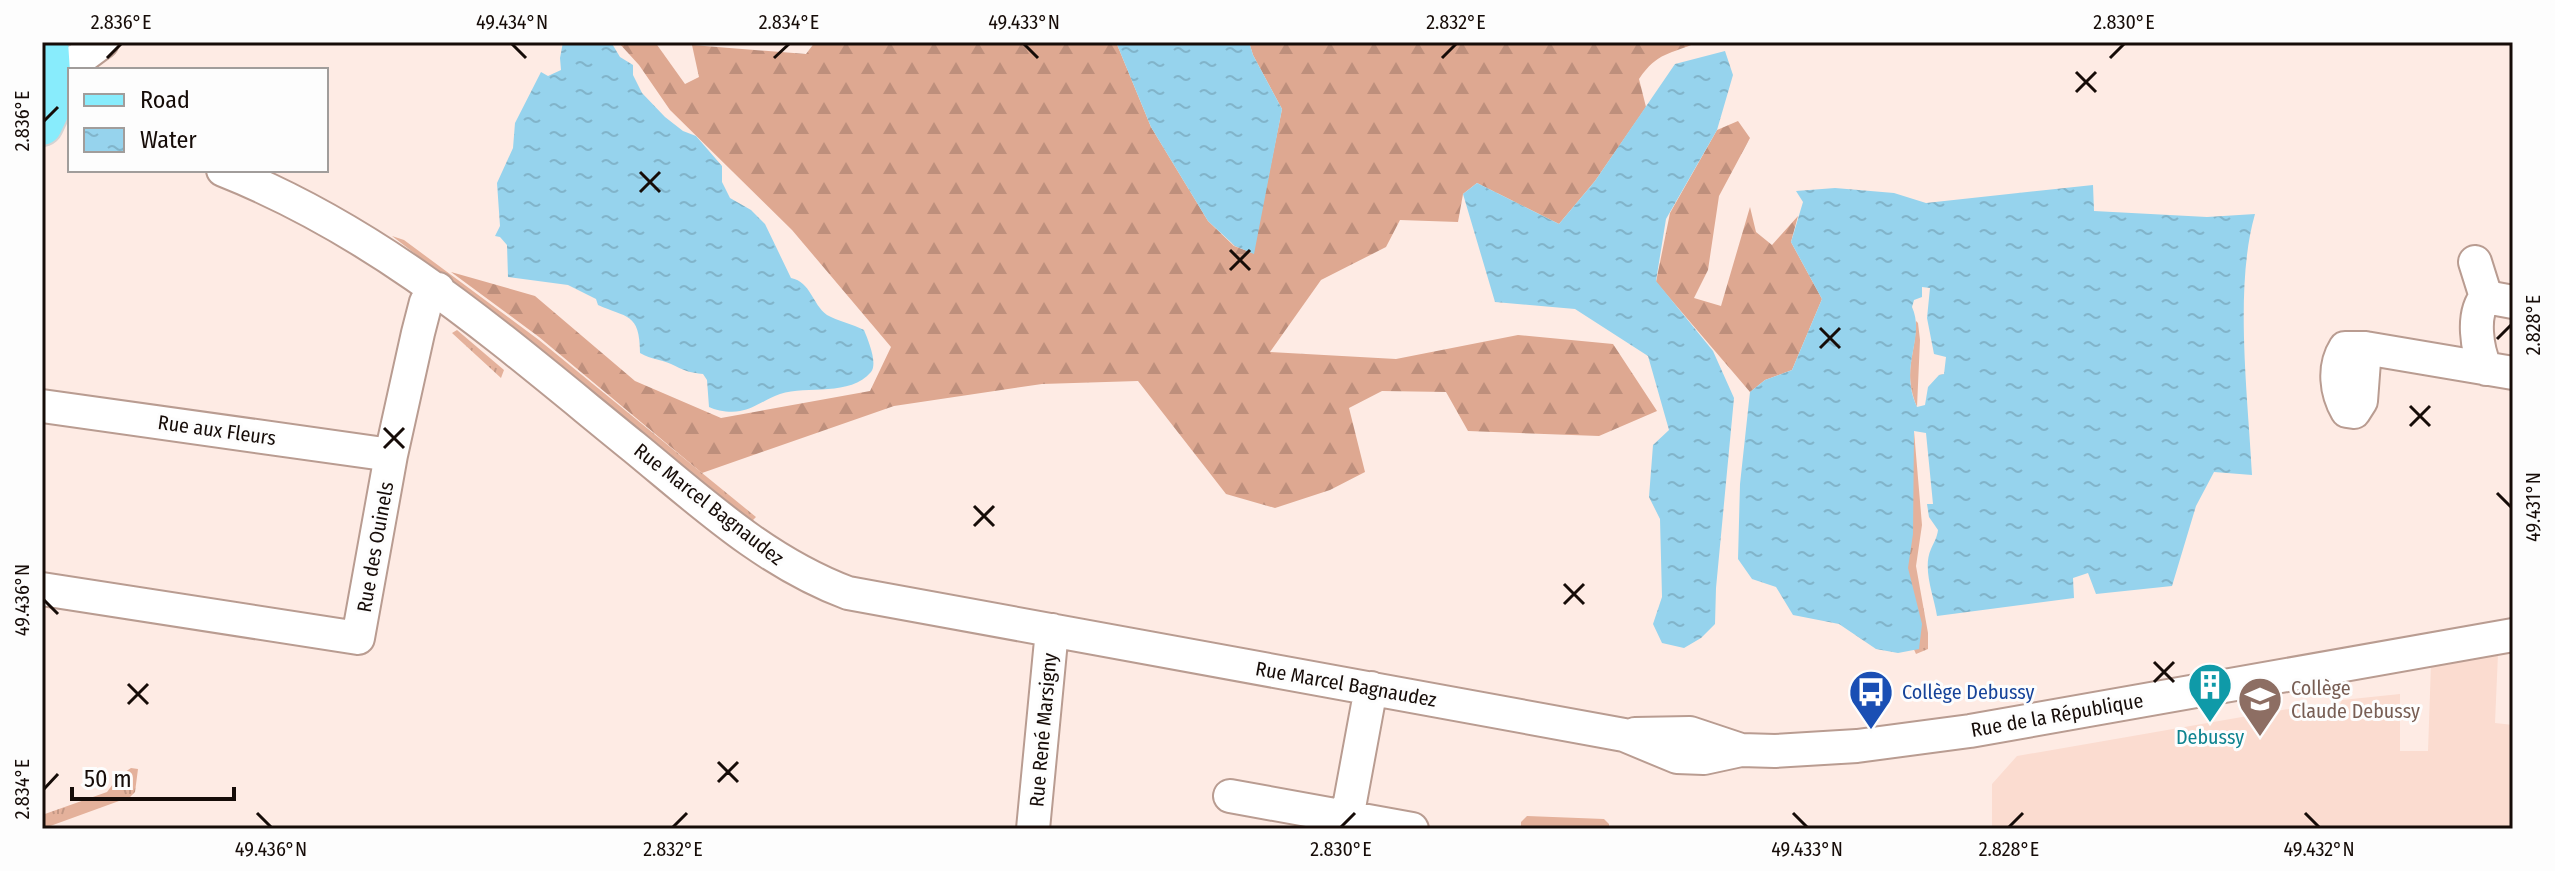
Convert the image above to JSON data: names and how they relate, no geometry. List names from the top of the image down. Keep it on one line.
{"streets":{"street":["Rue aux Fleurs","Rue Marcel Bagnaudez","Rue des Ouinels","Rue de la République","Rue René Marsigny"]},"crossings":[["Rue aux Fleurs","Rue des Ouinels"],["Rue Marcel Bagnaudez","Rue des Ouinels"],["Rue Marcel Bagnaudez","Rue de la République"],["Rue Marcel Bagnaudez","Rue René Marsigny"]],"places":{"building":["Debussy"],"bus stop":["Collège Debussy"],"school or university":["Collège Claude Debussy"]},"legend":["Road","Water"],"scale_bar":"50 m","coordinates":["2.836°E","49.434°N","2.834°E","49.433°N","2.832°E","2.830°E","2.828°E","49.431°N","49.436°N","49.432°N"]}
